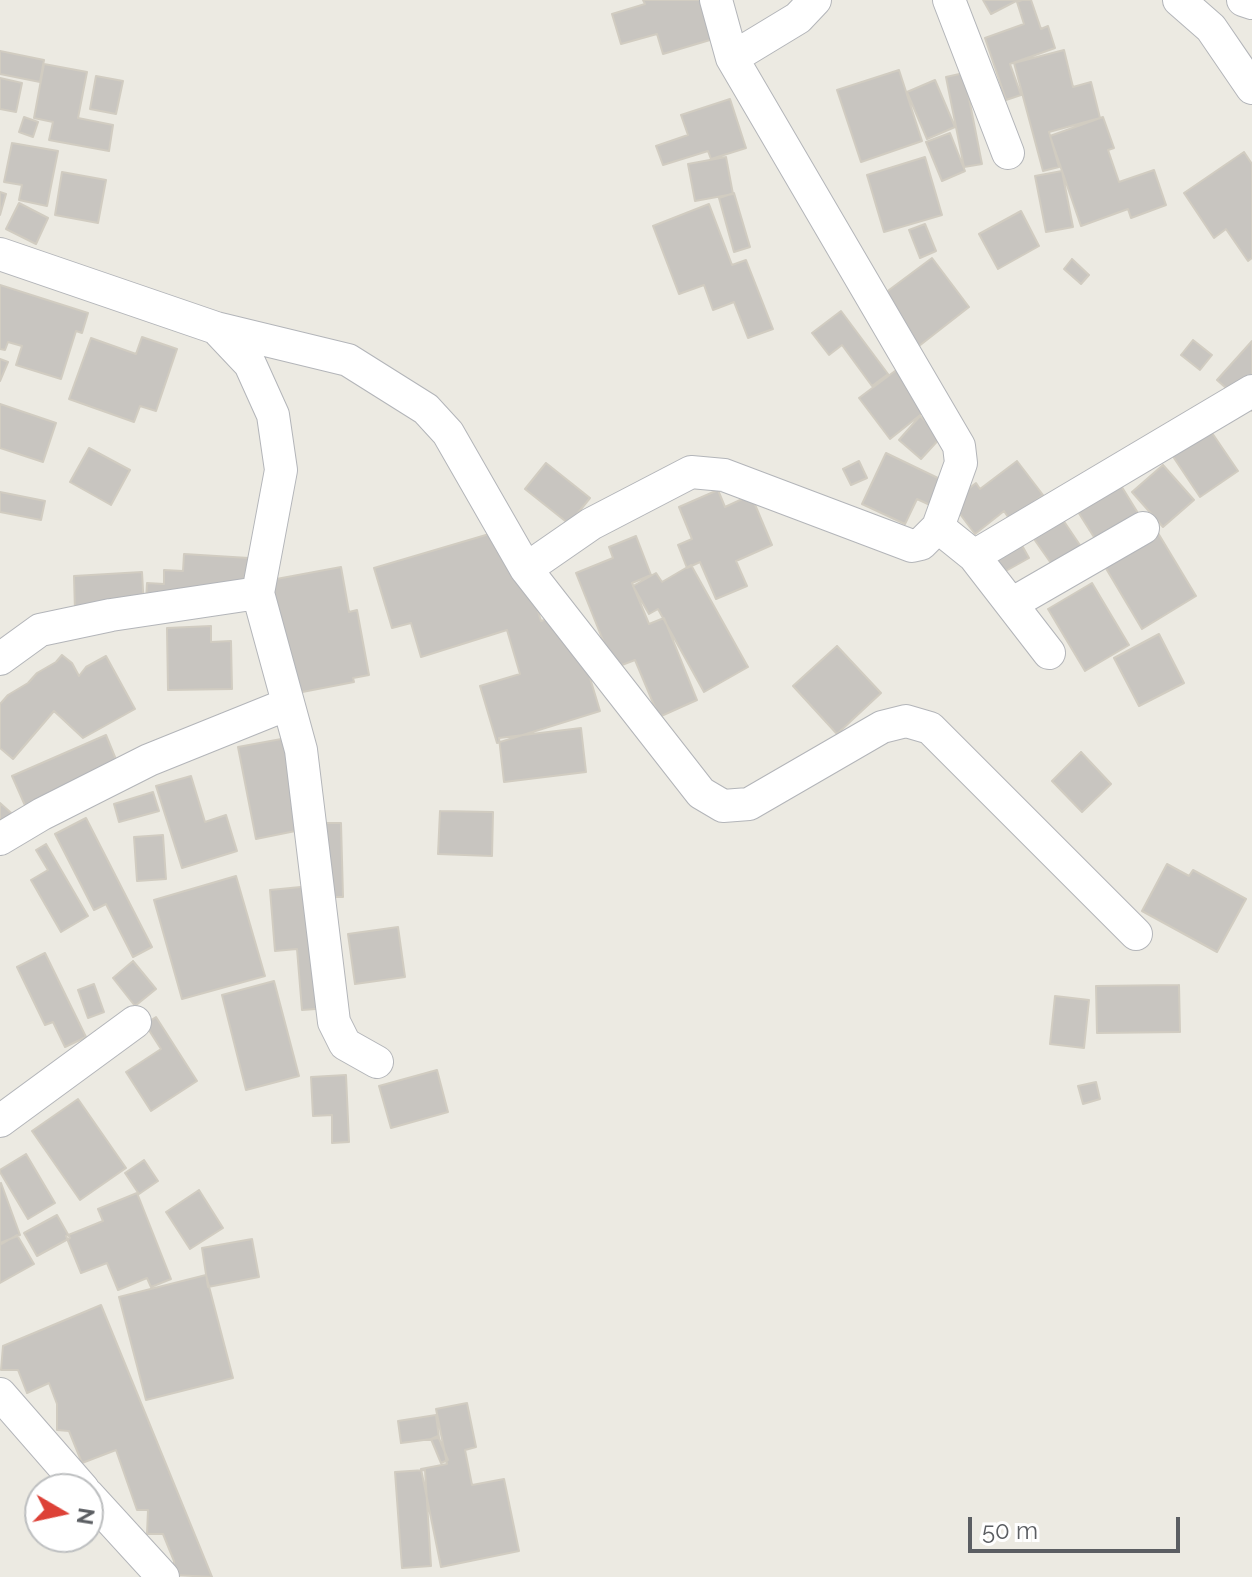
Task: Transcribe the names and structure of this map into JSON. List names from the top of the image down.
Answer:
{
  "scale_bar": "50 m",
  "north": "right"
}
